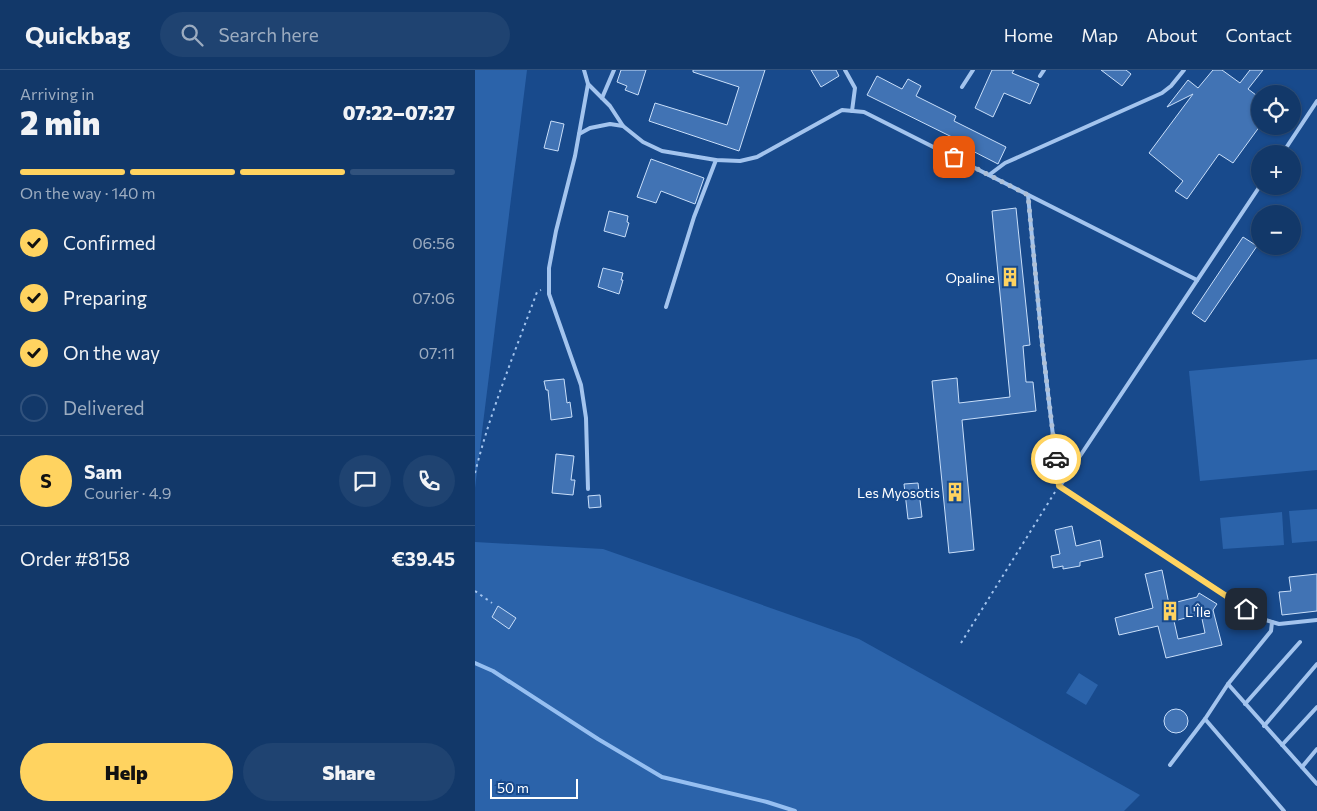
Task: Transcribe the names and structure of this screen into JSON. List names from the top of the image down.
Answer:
{
  "places": {
    "building": ["Opaline", "Les Myosotis", "L'Île"]
  },
  "scale_bar": "50 m",
  "page": {
    "header": "Quickbag",
    "search": "Search here",
    "nav": [
      "Home",
      "Map",
      "About",
      "Contact"
    ],
    "heading": ["2 min", "Arriving in", "07:22–07:27"],
    "panel": [
      "Sam",
      "Courier · 4.9",
      "Order #8158",
      "€39.45"
    ],
    "map_buttons": ["+", "−"],
    "bar": "On the way · 140 m",
    "list": [
      ["Confirmed", "06:56"],
      ["Preparing", "07:06"],
      ["On the way", "07:11"],
      "Delivered"
    ],
    "round": "S",
    "buttons": ["Help", "Share"],
    "scale": "50 m"
  }
}
